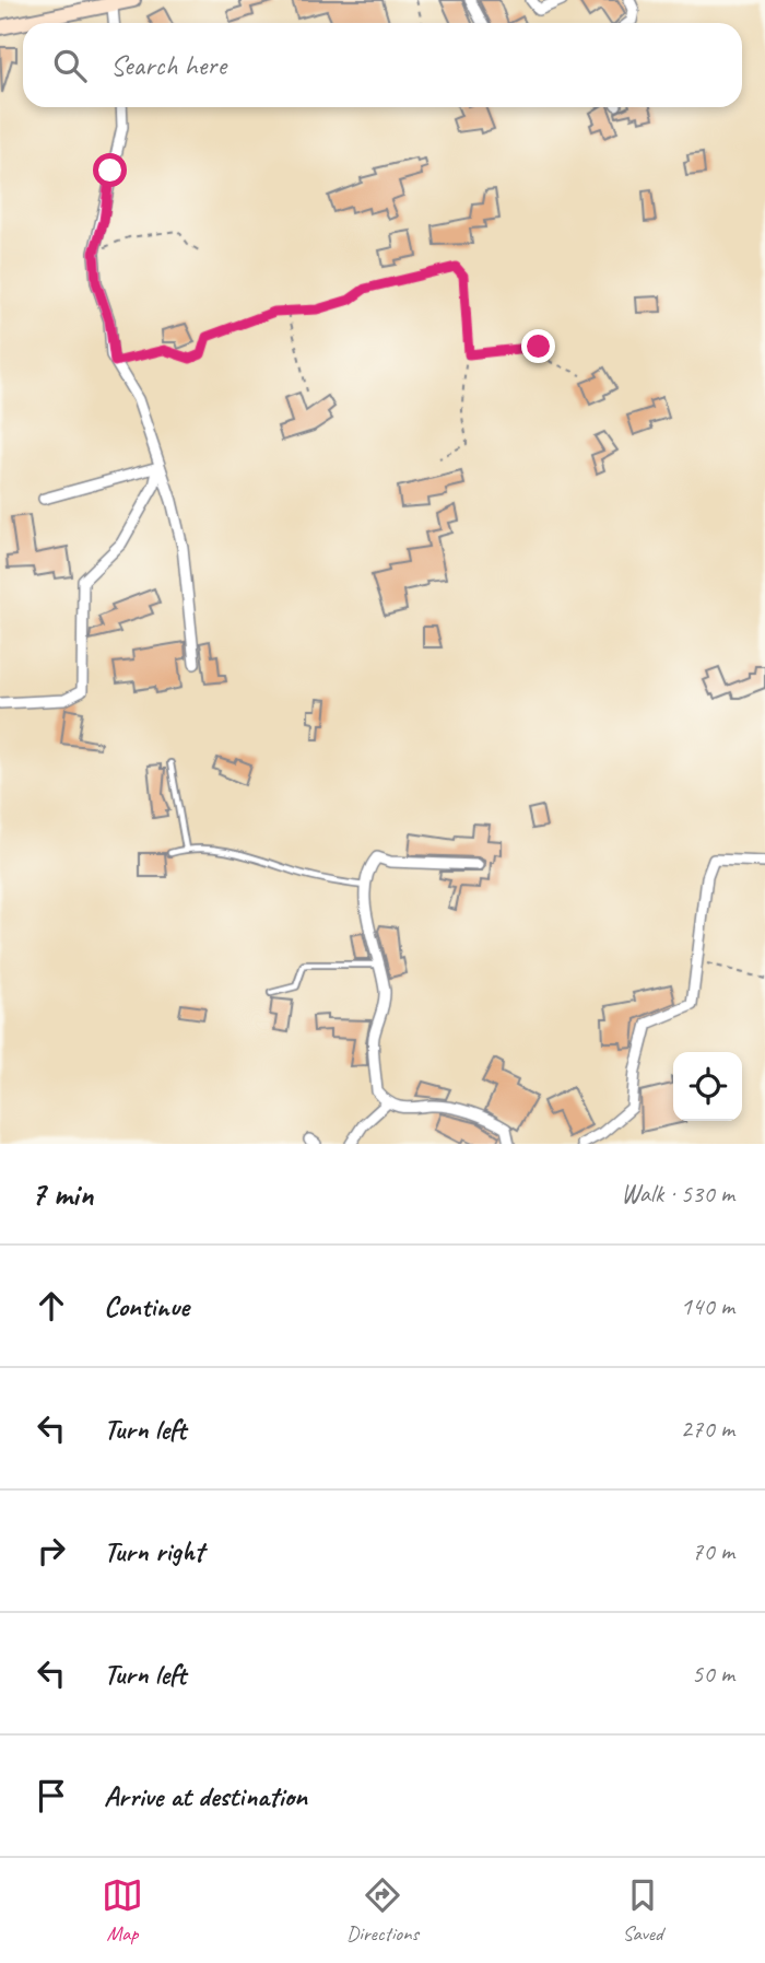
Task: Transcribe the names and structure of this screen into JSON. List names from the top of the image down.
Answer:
{
  "page": {
    "search": "Search here",
    "heading": ["7 min", "Walk · 530 m"],
    "list": [
      ["Continue", "140 m"],
      ["Turn left", "270 m"],
      ["Turn right", "70 m"],
      ["Turn left", "50 m"],
      "Arrive at destination"
    ],
    "nav": ["Map", "Directions", "Saved"]
  }
}
